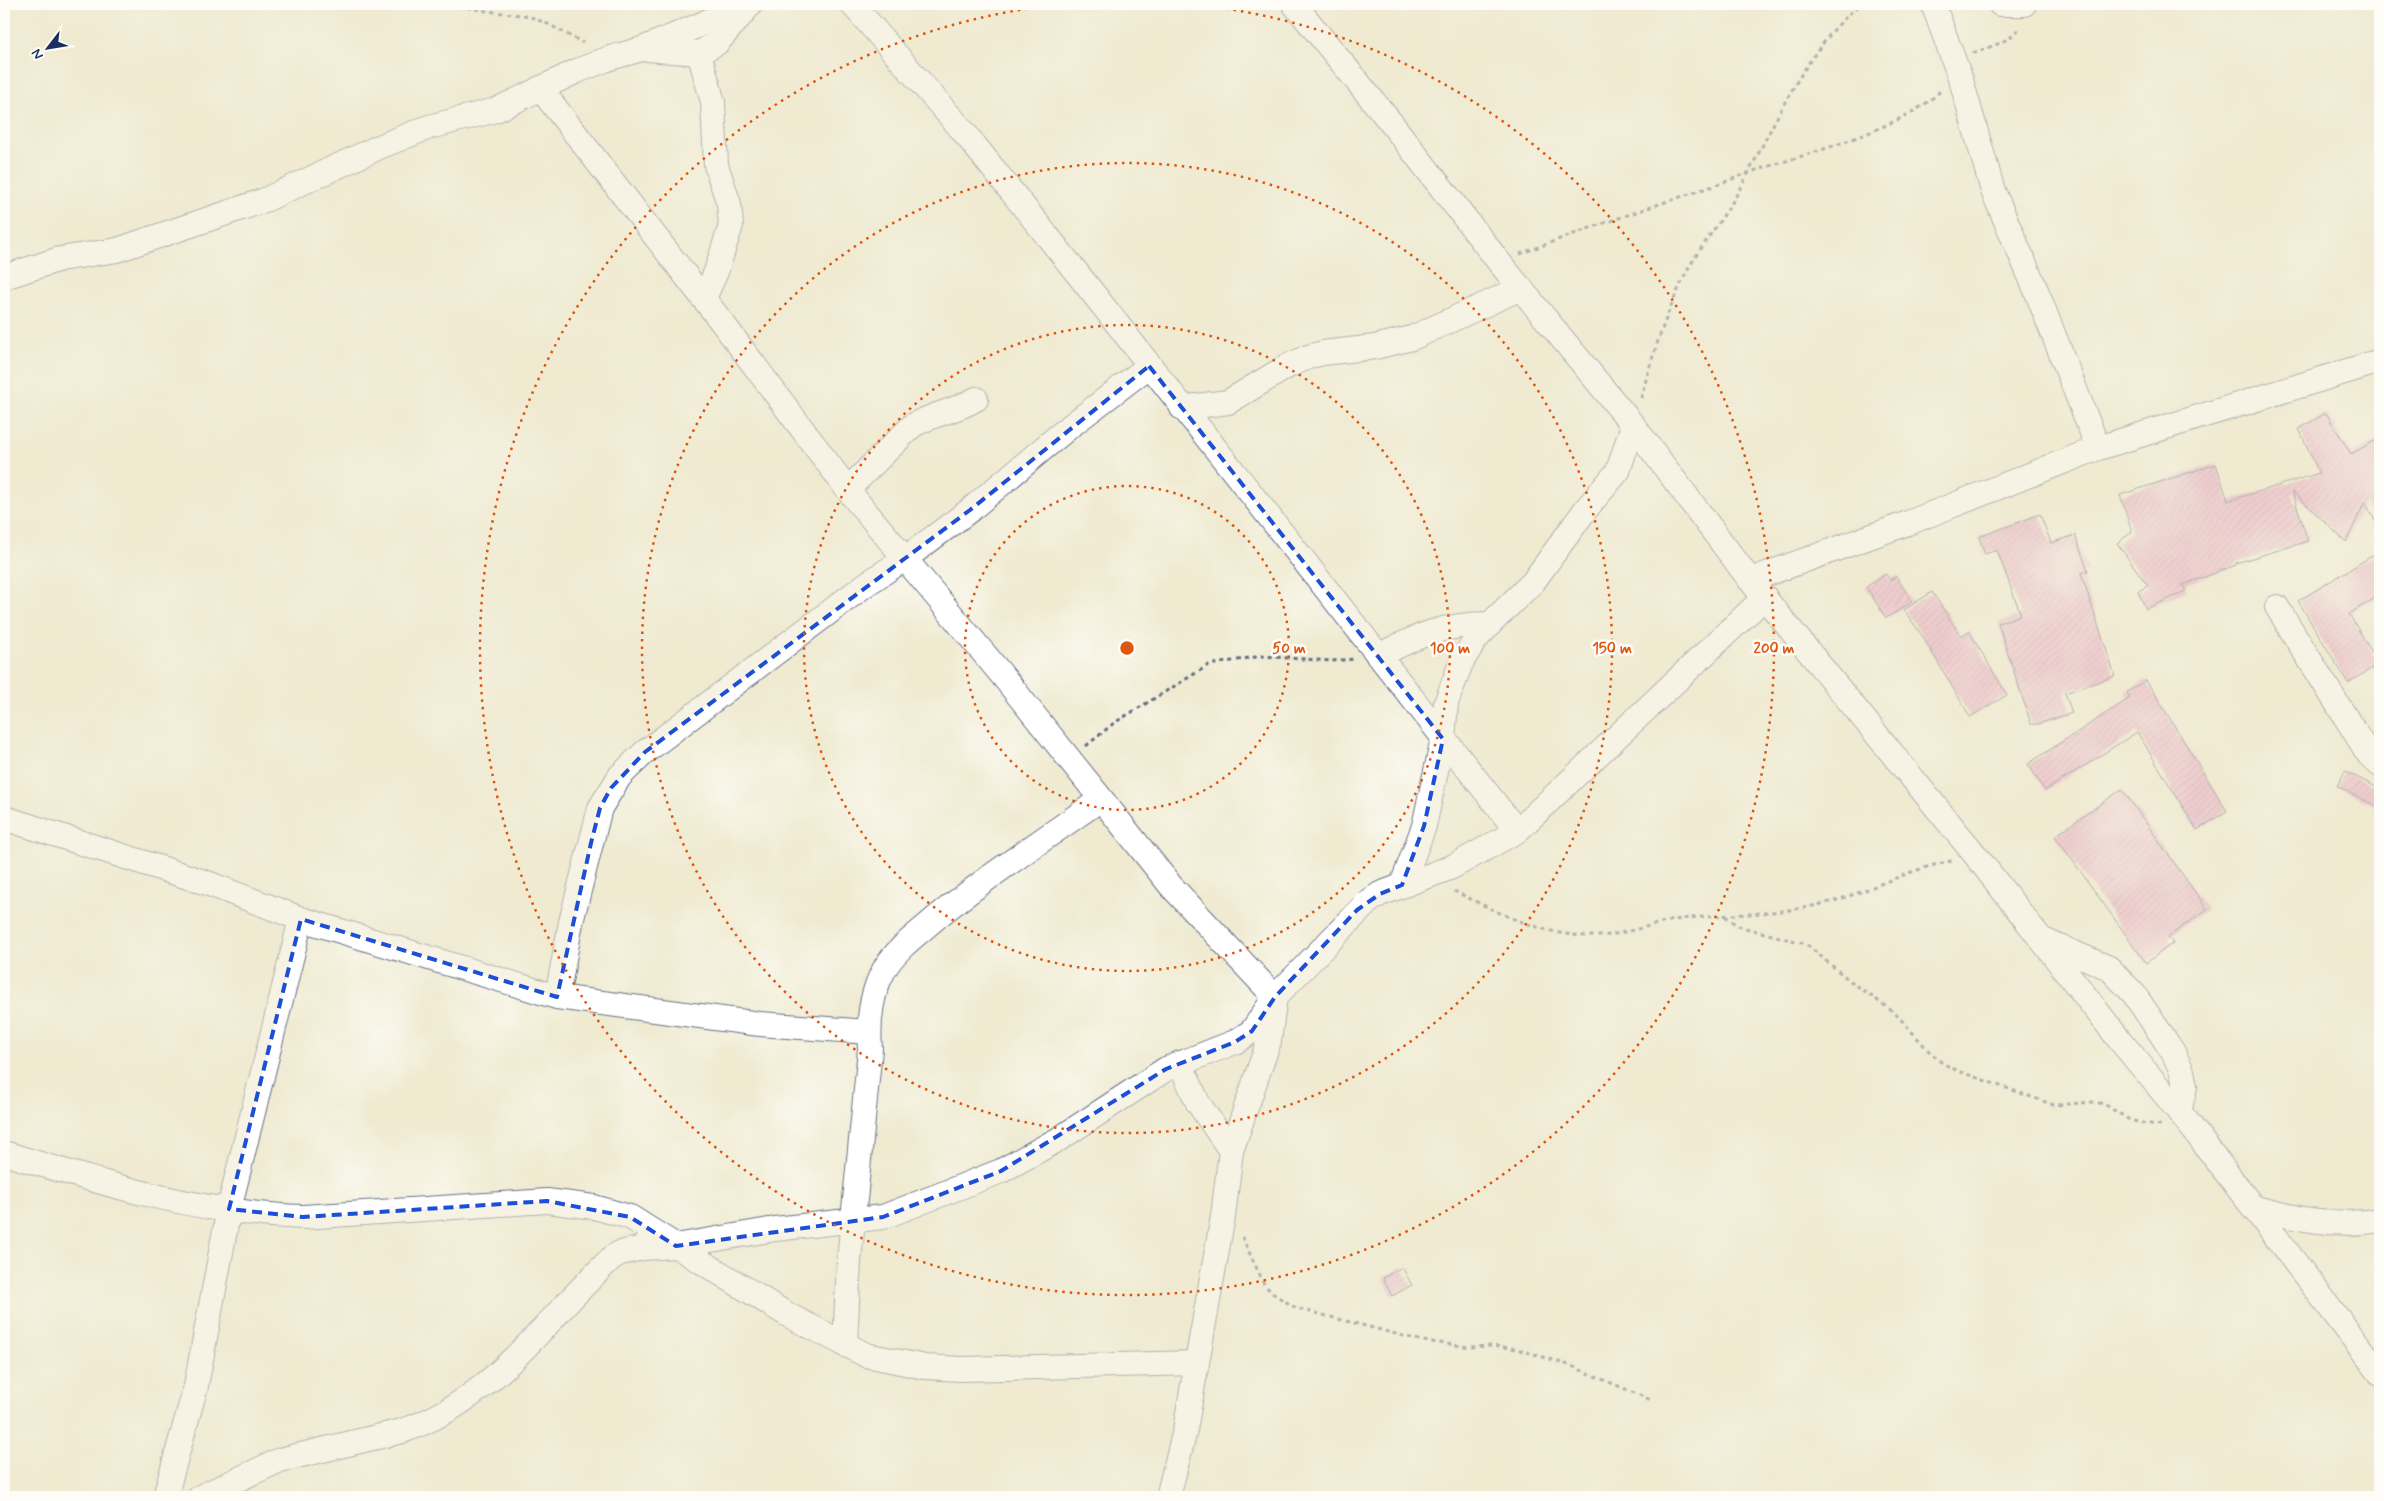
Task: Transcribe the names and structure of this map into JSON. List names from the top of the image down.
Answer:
{
  "north": "bottom left",
  "rings": [
    "50 m",
    "100 m",
    "150 m",
    "200 m"
  ]
}
